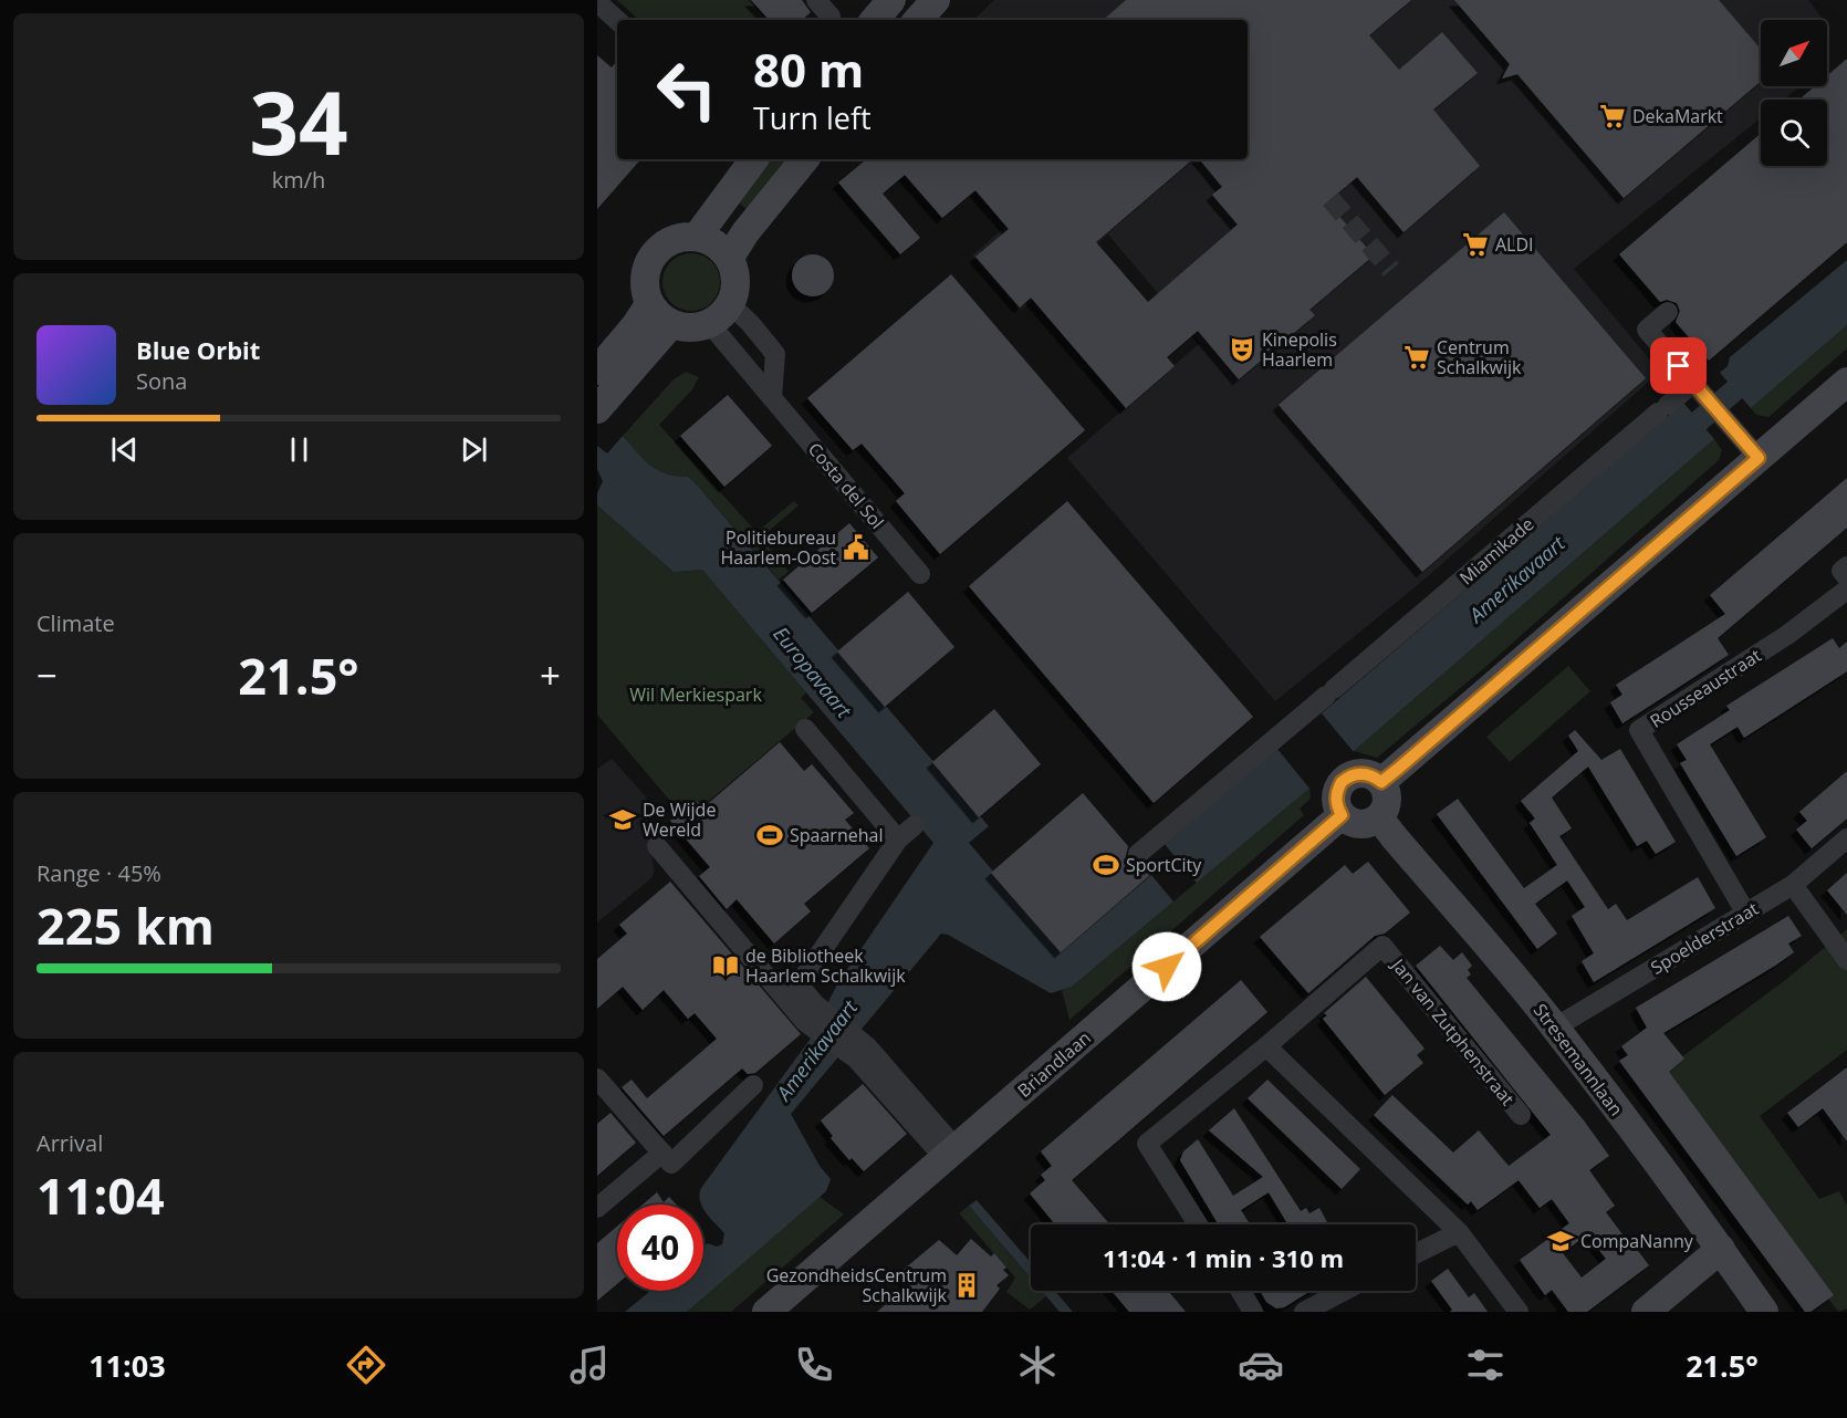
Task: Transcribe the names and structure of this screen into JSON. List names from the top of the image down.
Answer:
{
  "streets": {
    "street": [
      "Costa del Sol",
      "Miamikade",
      "Rousseaustraat",
      "Spoelderstraat",
      "Jan van Zutphenstraat",
      "Stresemannlaan",
      "Briandlaan"
    ]
  },
  "crossings": [
    ["Rousseaustraat", "Spoelderstraat"],
    ["Spoelderstraat", "Stresemannlaan"],
    ["Stresemannlaan", "Briandlaan"]
  ],
  "water": ["Amerikavaart", "Europavaart"],
  "parks": ["Wil Merkiespark"],
  "places": {
    "supermarket": ["DekaMarkt", "ALDI", "Centrum Schalkwijk"],
    "theatre": ["Kinepolis Haarlem"],
    "public building": ["Politiebureau Haarlem-Oost"],
    "school or university": ["De Wijde Wereld", "CompaNanny"],
    "sports": ["Spaarnehal", "SportCity"],
    "library": ["de Bibliotheek Haarlem Schalkwijk"],
    "building": ["GezondheidsCentrum Schalkwijk"]
  },
  "north": "top right",
  "page": {
    "tile": [
      ["34", "km/h"],
      "Climate",
      ["Range · 45%", "225 km"],
      ["Arrival", "11:04"]
    ],
    "turn": ["80 m", "Turn left"],
    "song": ["Blue Orbit", "Sona"],
    "heat": ["−", "21.5°", "+"],
    "limit": "40",
    "trip": "11:04 · 1 min · 310 m",
    "tabs": ["11:03", "21.5°"]
  }
}
